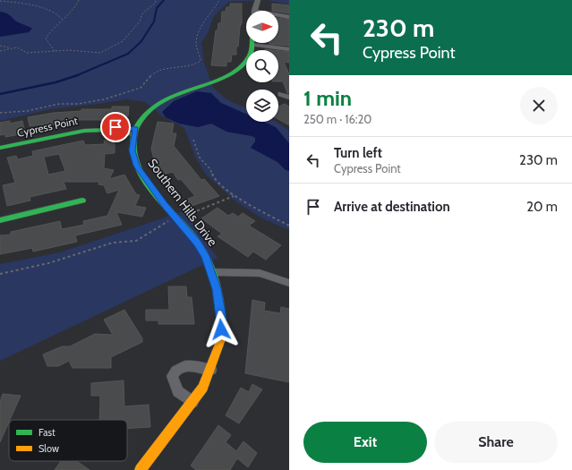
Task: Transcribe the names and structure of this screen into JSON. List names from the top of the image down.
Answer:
{
  "streets": {
    "street": ["Cypress Point", "Southern Hills Drive"]
  },
  "crossings": [
    ["Cypress Point", "Southern Hills Drive"]
  ],
  "legend": ["Fast", "Slow"],
  "north": "right",
  "page": {
    "turn": ["230 m", "Cypress Point"],
    "heading": ["1 min", "250 m · 16:20"],
    "list": [
      {
        "name": "Turn left",
        "note": "Cypress Point",
        "value": "230 m"
      },
      {
        "name": "Arrive at destination",
        "value": "20 m"
      }
    ],
    "buttons": ["Exit", "Share"]
  }
}
